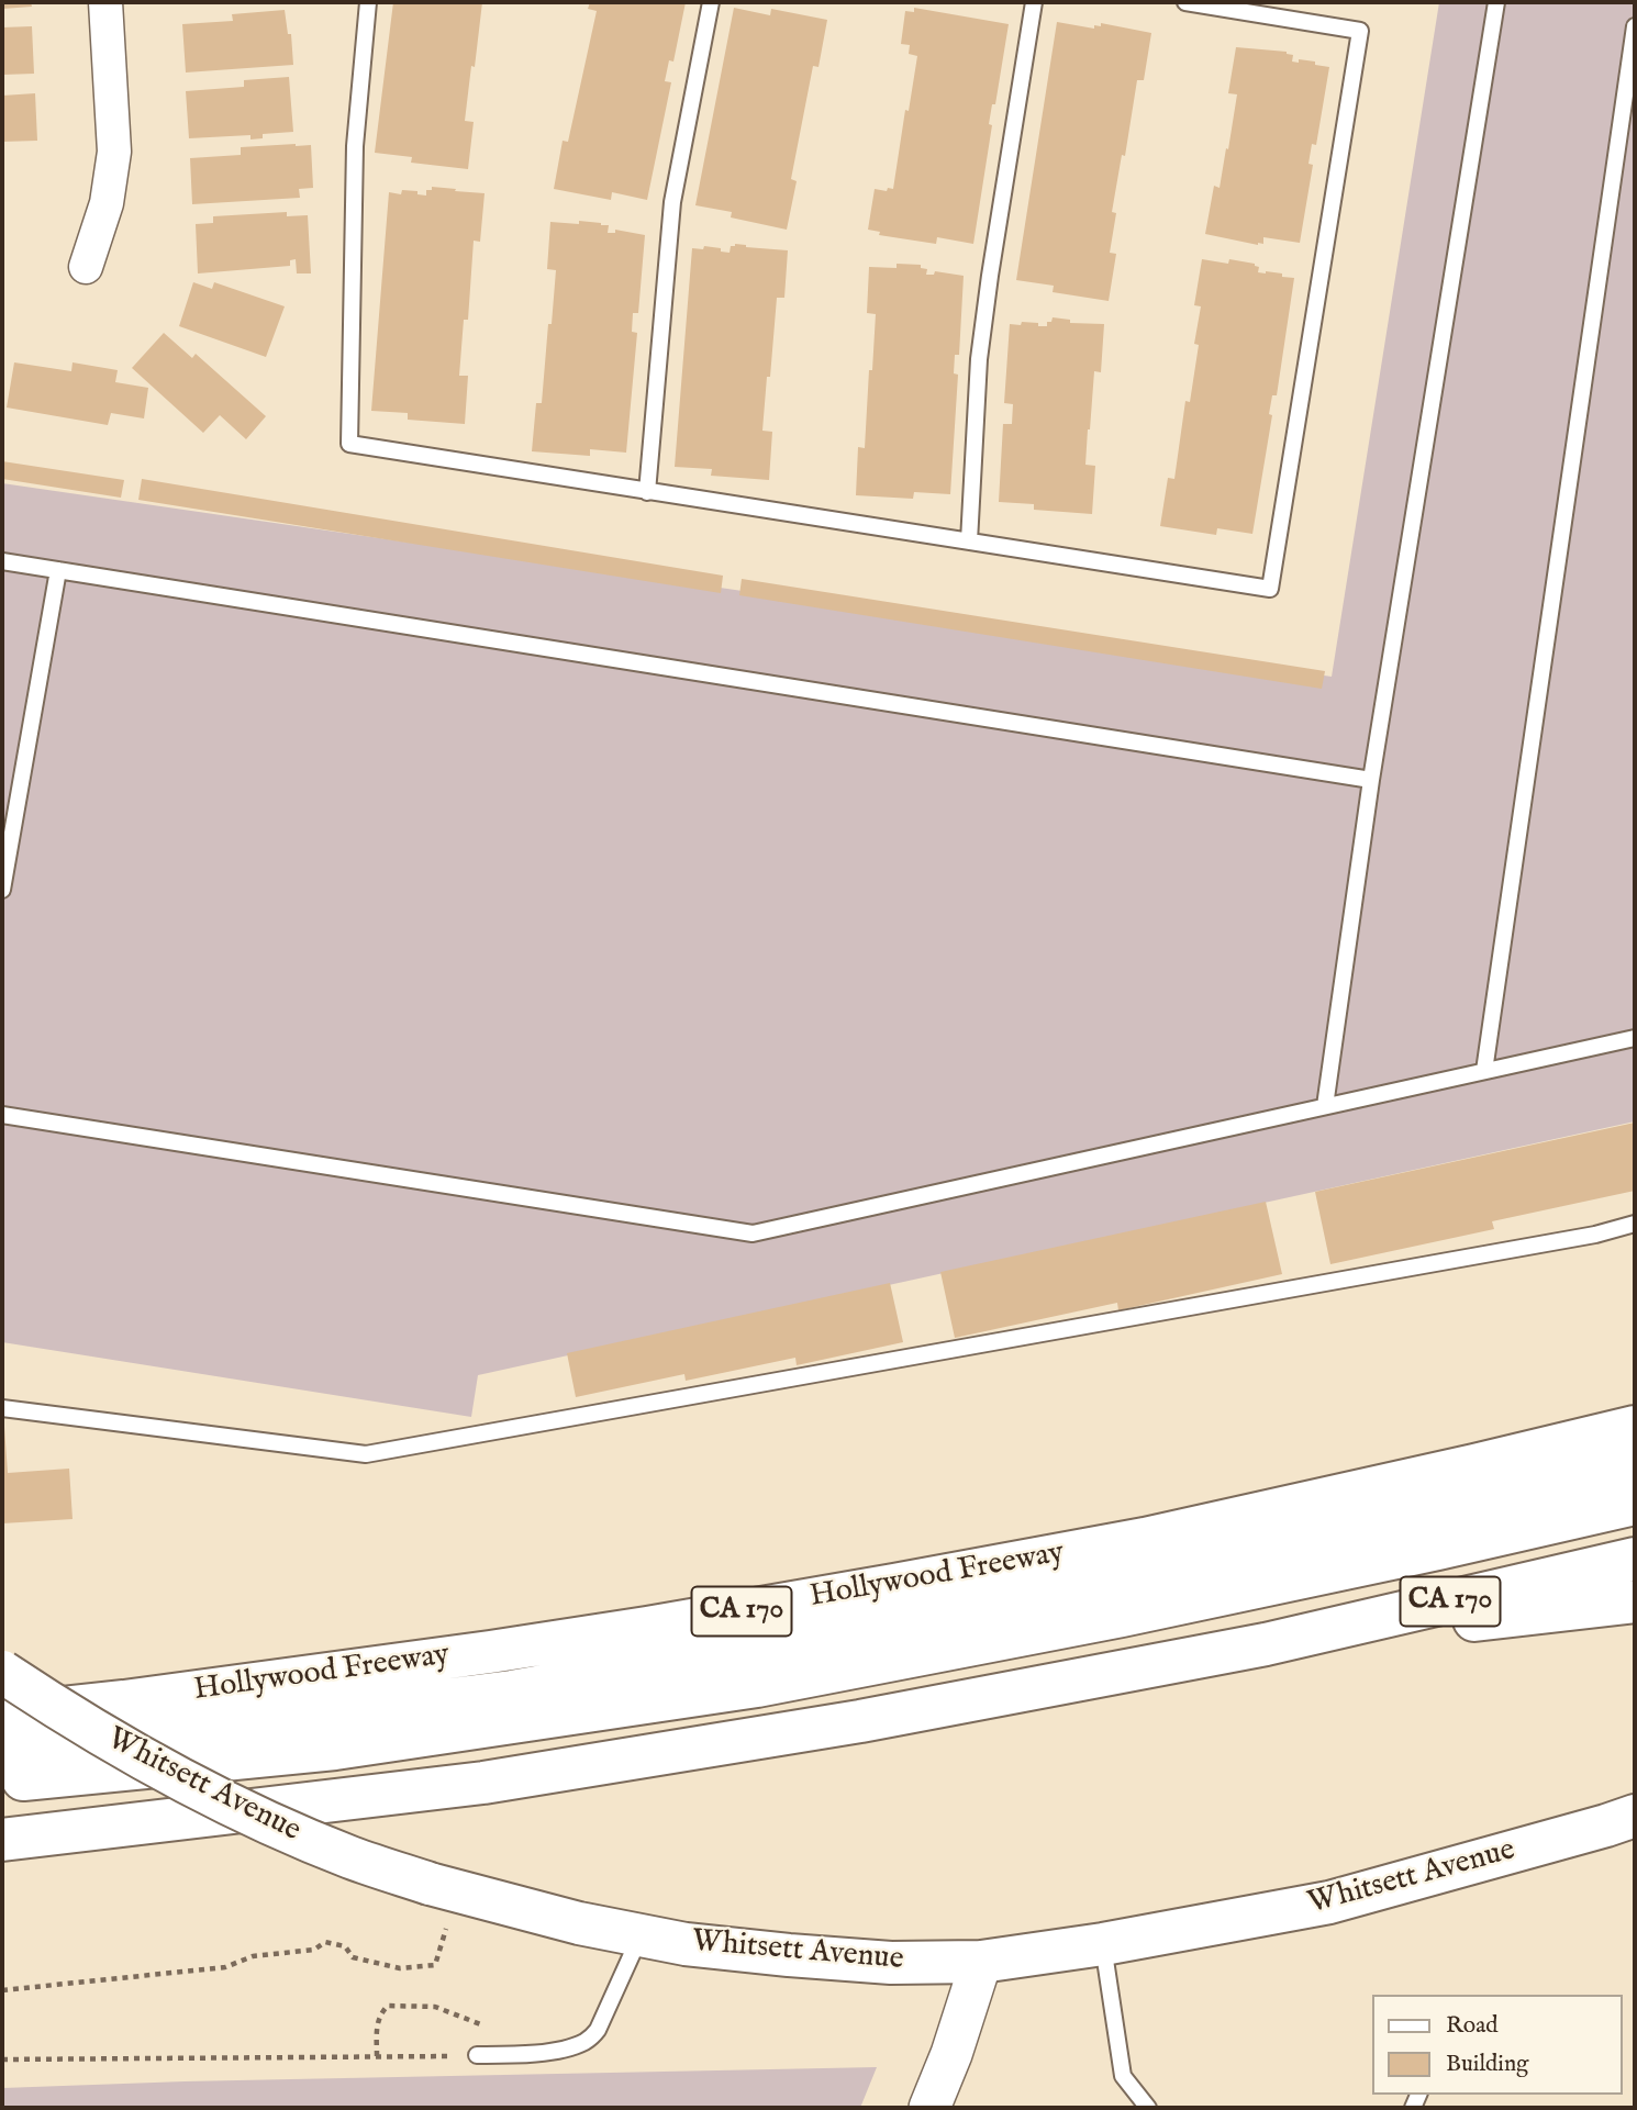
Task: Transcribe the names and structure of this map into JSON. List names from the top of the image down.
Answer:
{
  "streets": {
    "main road": ["Hollywood Freeway", "CA 170", "Whitsett Avenue"]
  },
  "legend": ["Road", "Building"]
}
